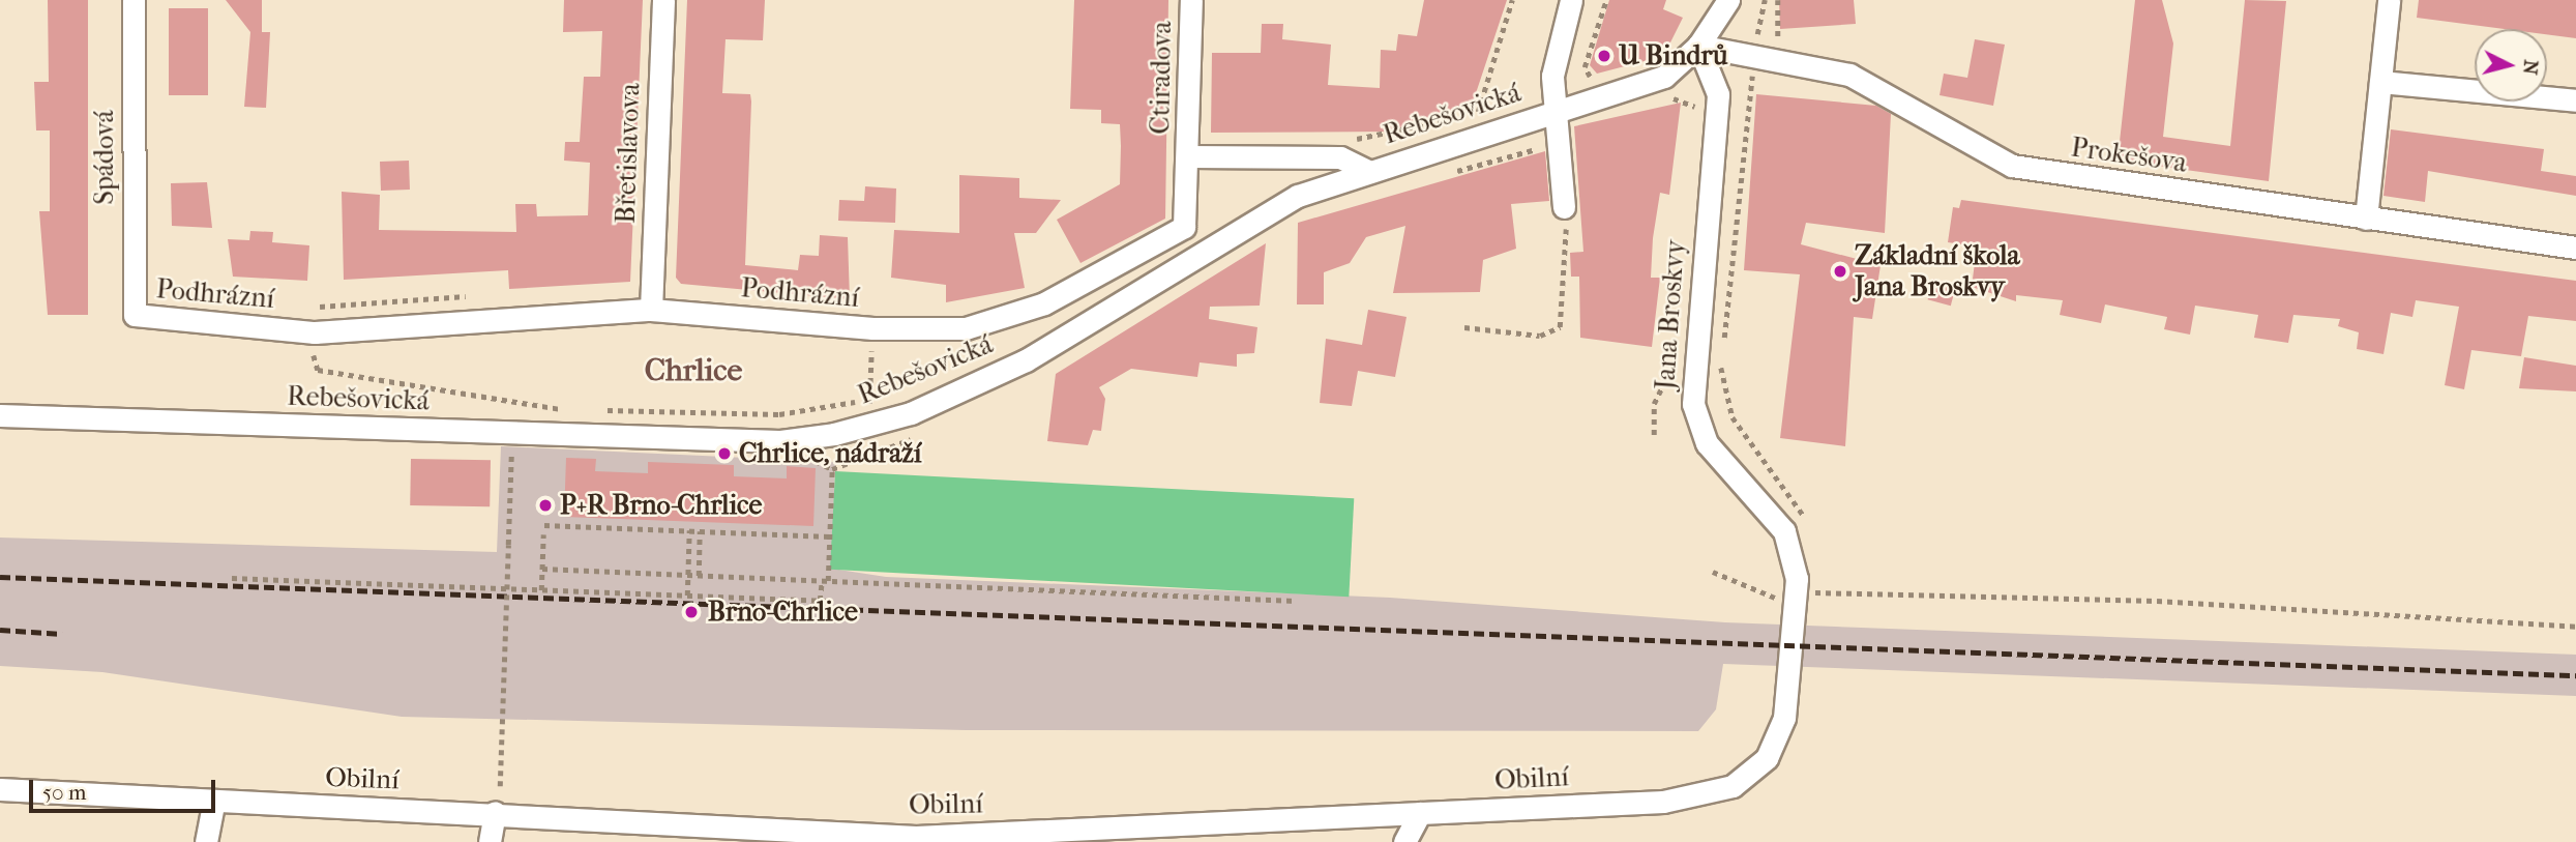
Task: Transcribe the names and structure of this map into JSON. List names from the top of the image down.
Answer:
{
  "streets": {
    "street": [
      "Ctiradova",
      "Rebešovická",
      "Břetislavova",
      "Prokešova",
      "Spádová",
      "Podhrázní",
      "Jana Broskvy",
      "Obilní"
    ]
  },
  "crossings": [
    ["Ctiradova", "Podhrázní"],
    ["Rebešovická", "Prokešova"],
    ["Rebešovická", "Jana Broskvy"],
    ["Břetislavova", "Podhrázní"],
    ["Prokešova", "Jana Broskvy"],
    ["Spádová", "Podhrázní"],
    ["Jana Broskvy", "Obilní"]
  ],
  "districts": ["Chrlice"],
  "places": [
    "U Bindrů",
    "Základní škola Jana Broskvy",
    "Chrlice, nádraží",
    "P+R Brno-Chrlice",
    "Brno-Chrlice"
  ],
  "scale_bar": "50 m",
  "north": "right"
}
